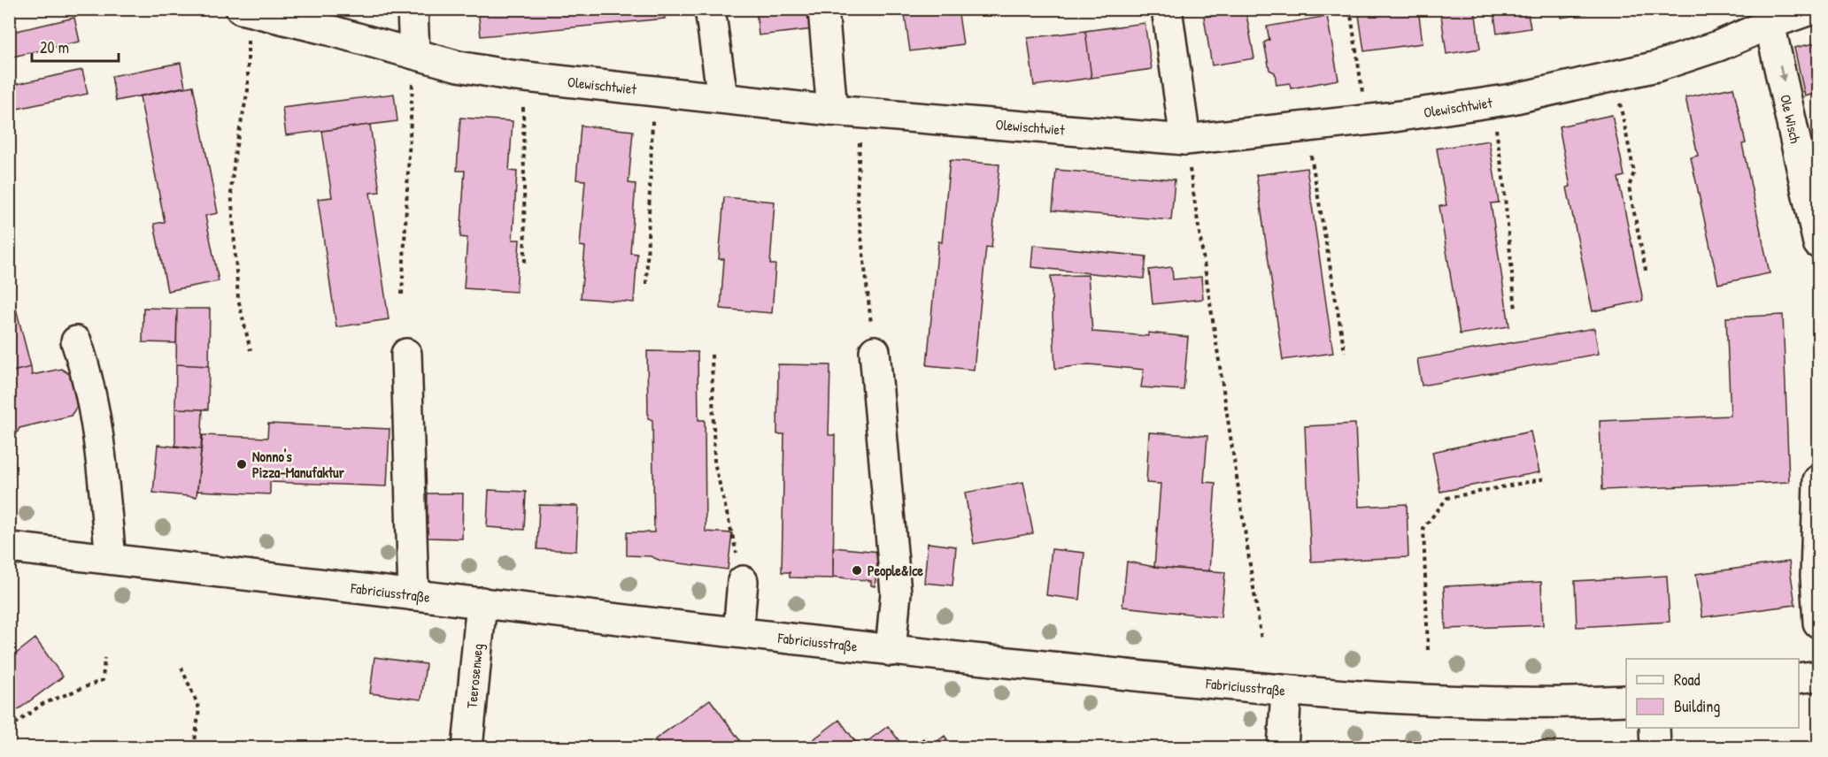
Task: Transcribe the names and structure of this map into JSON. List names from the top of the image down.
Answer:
{
  "streets": {
    "street": [
      "Olewischtwiet",
      "Ole Wisch",
      "Fabriciusstraße",
      "Teerosenweg"
    ]
  },
  "crossings": [
    ["Olewischtwiet", "Ole Wisch"],
    ["Fabriciusstraße", "Teerosenweg"]
  ],
  "one_way": ["Ole Wisch"],
  "places": ["Nonno's Pizza-Manufaktur", "People&Ice"],
  "legend": ["Road", "Building"],
  "scale_bar": "20 m"
}
